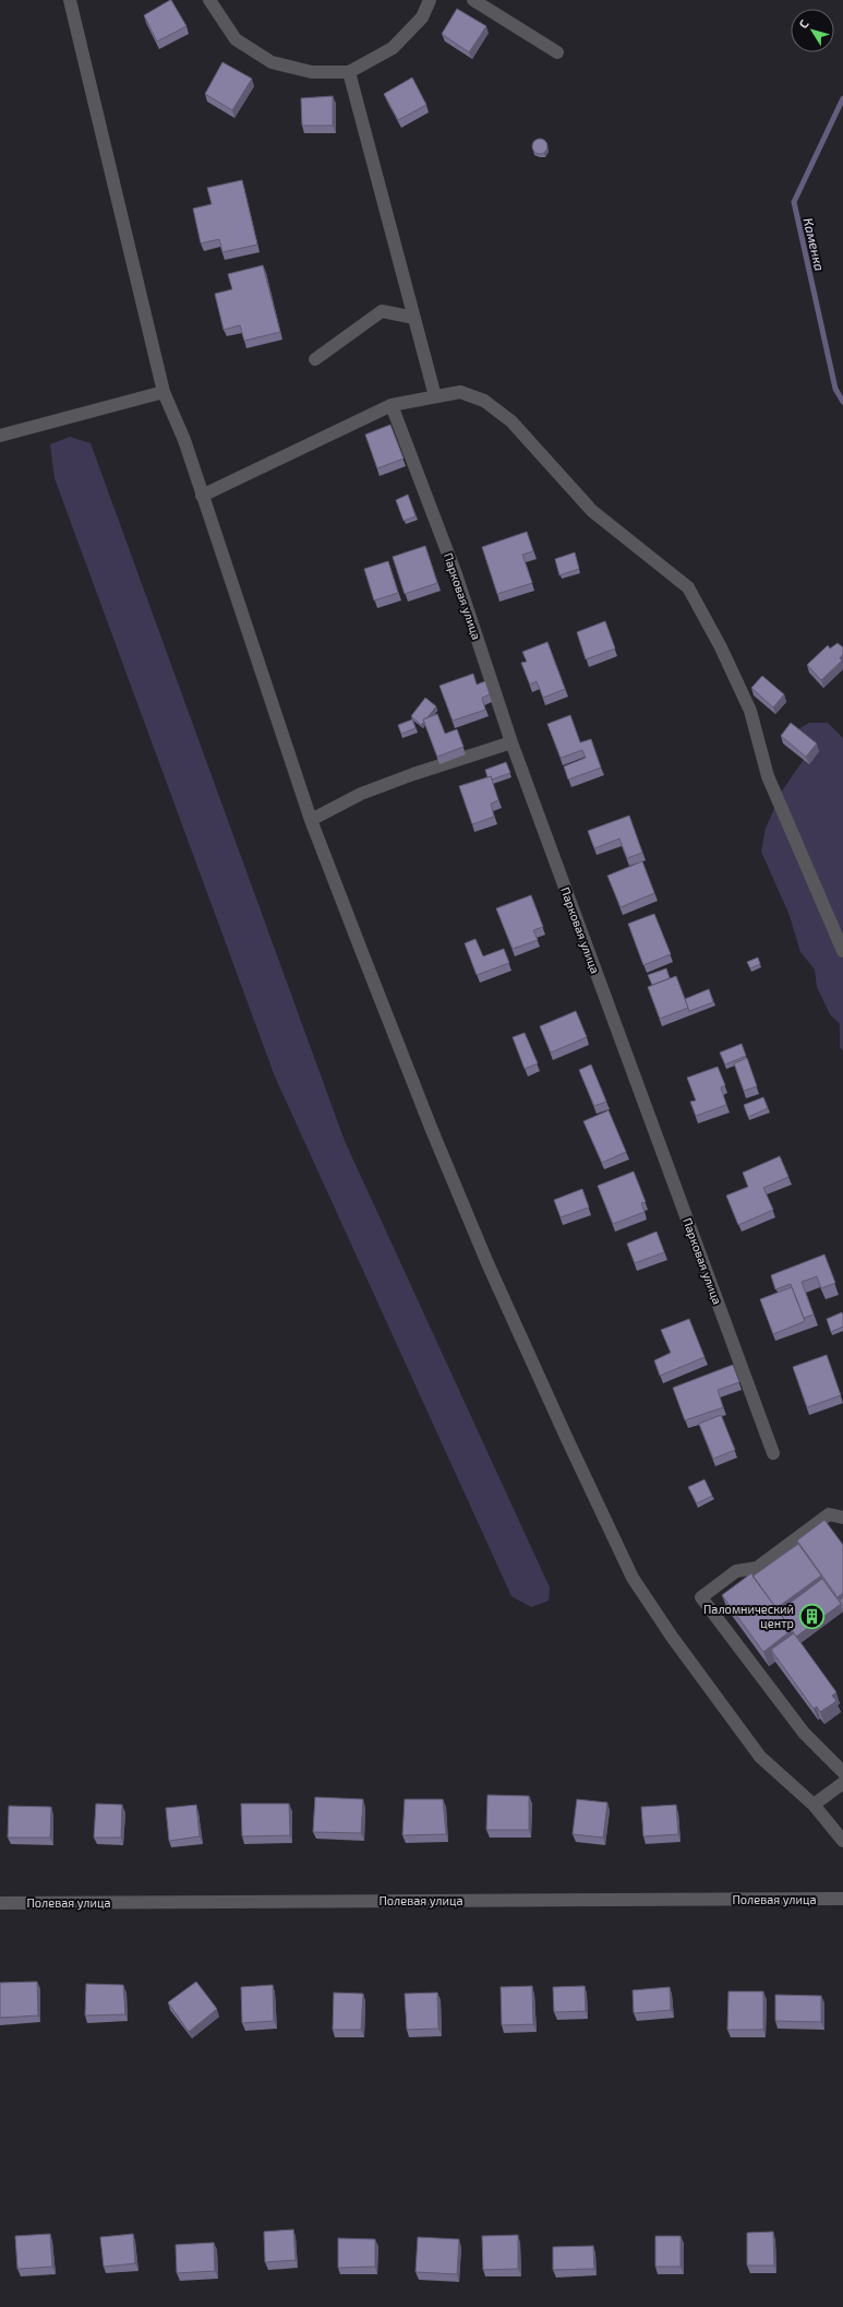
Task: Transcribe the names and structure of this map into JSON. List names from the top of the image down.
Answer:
{
  "streets": {
    "street": ["Парковая улица", "Полевая улица"]
  },
  "water": ["Каменка"],
  "places": {
    "building": ["Паломнический центр"]
  },
  "north": "top left"
}
